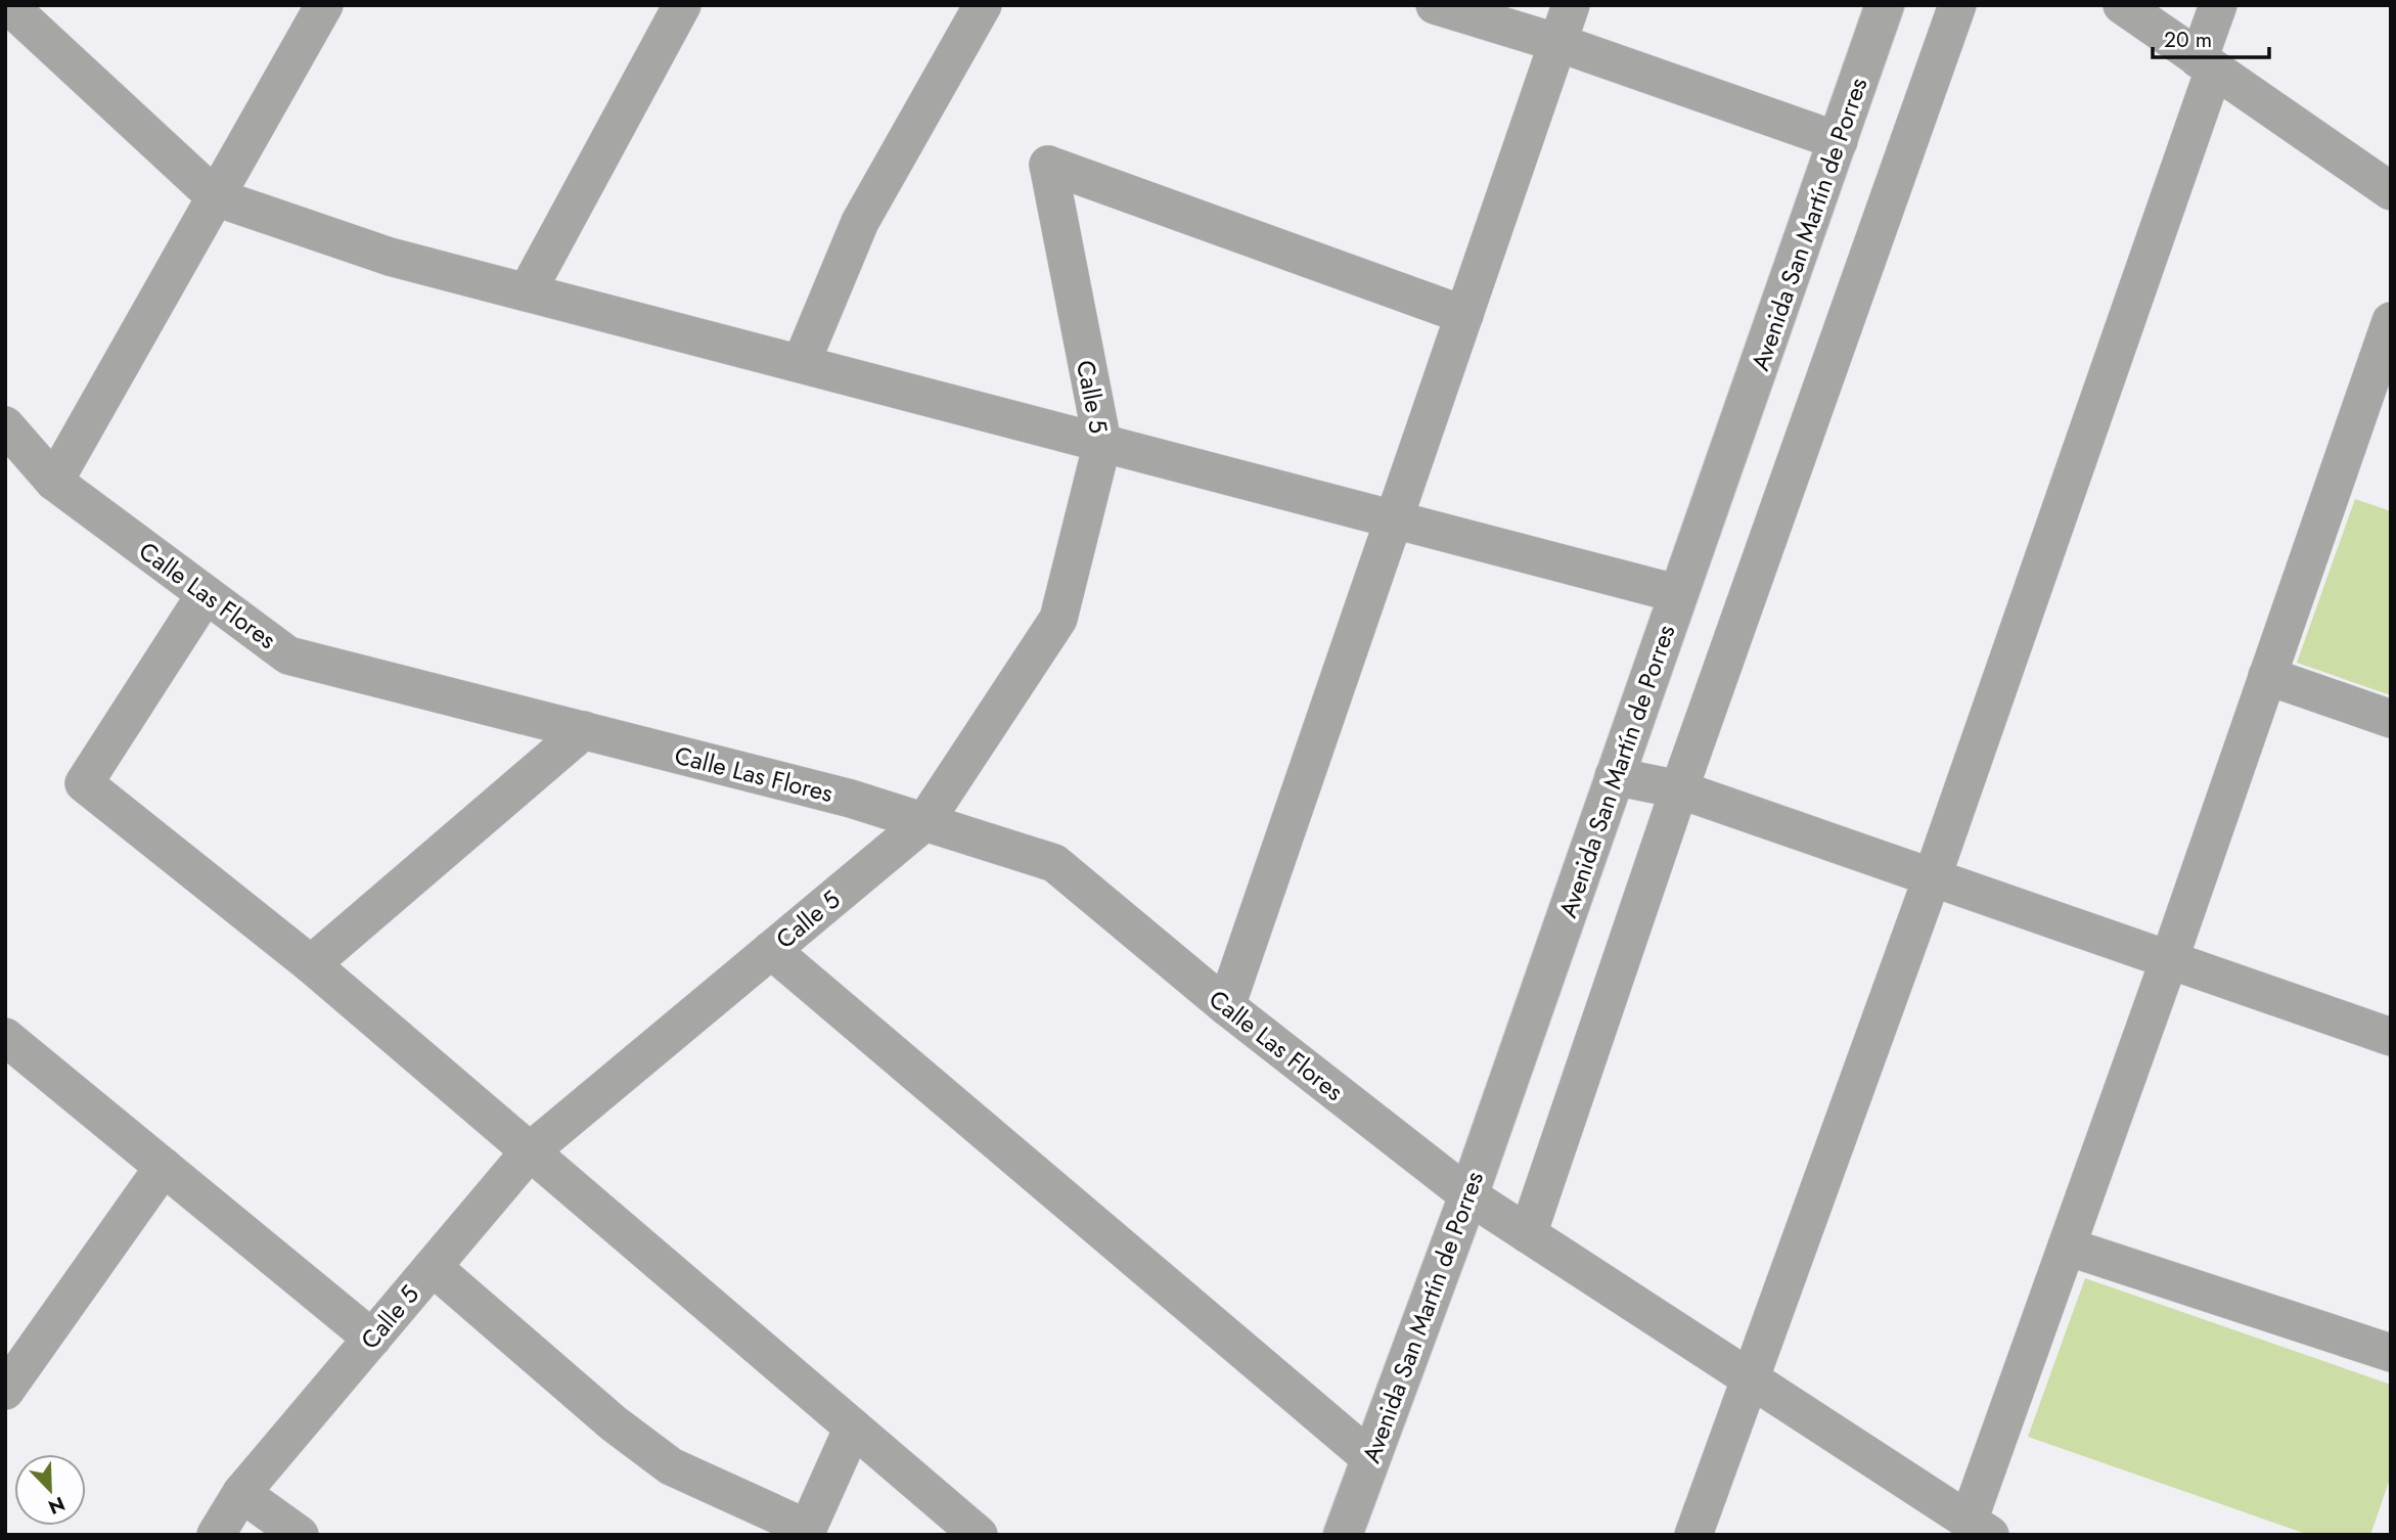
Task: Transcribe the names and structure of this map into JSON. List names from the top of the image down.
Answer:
{
  "streets": {
    "street": ["Avenida San Martín de Porres", "Calle 5", "Calle Las Flores"]
  },
  "crossings": [
    ["Avenida San Martín de Porres", "Calle Las Flores"],
    ["Calle 5", "Calle Las Flores"]
  ],
  "scale_bar": "20 m",
  "north": "bottom right"
}
